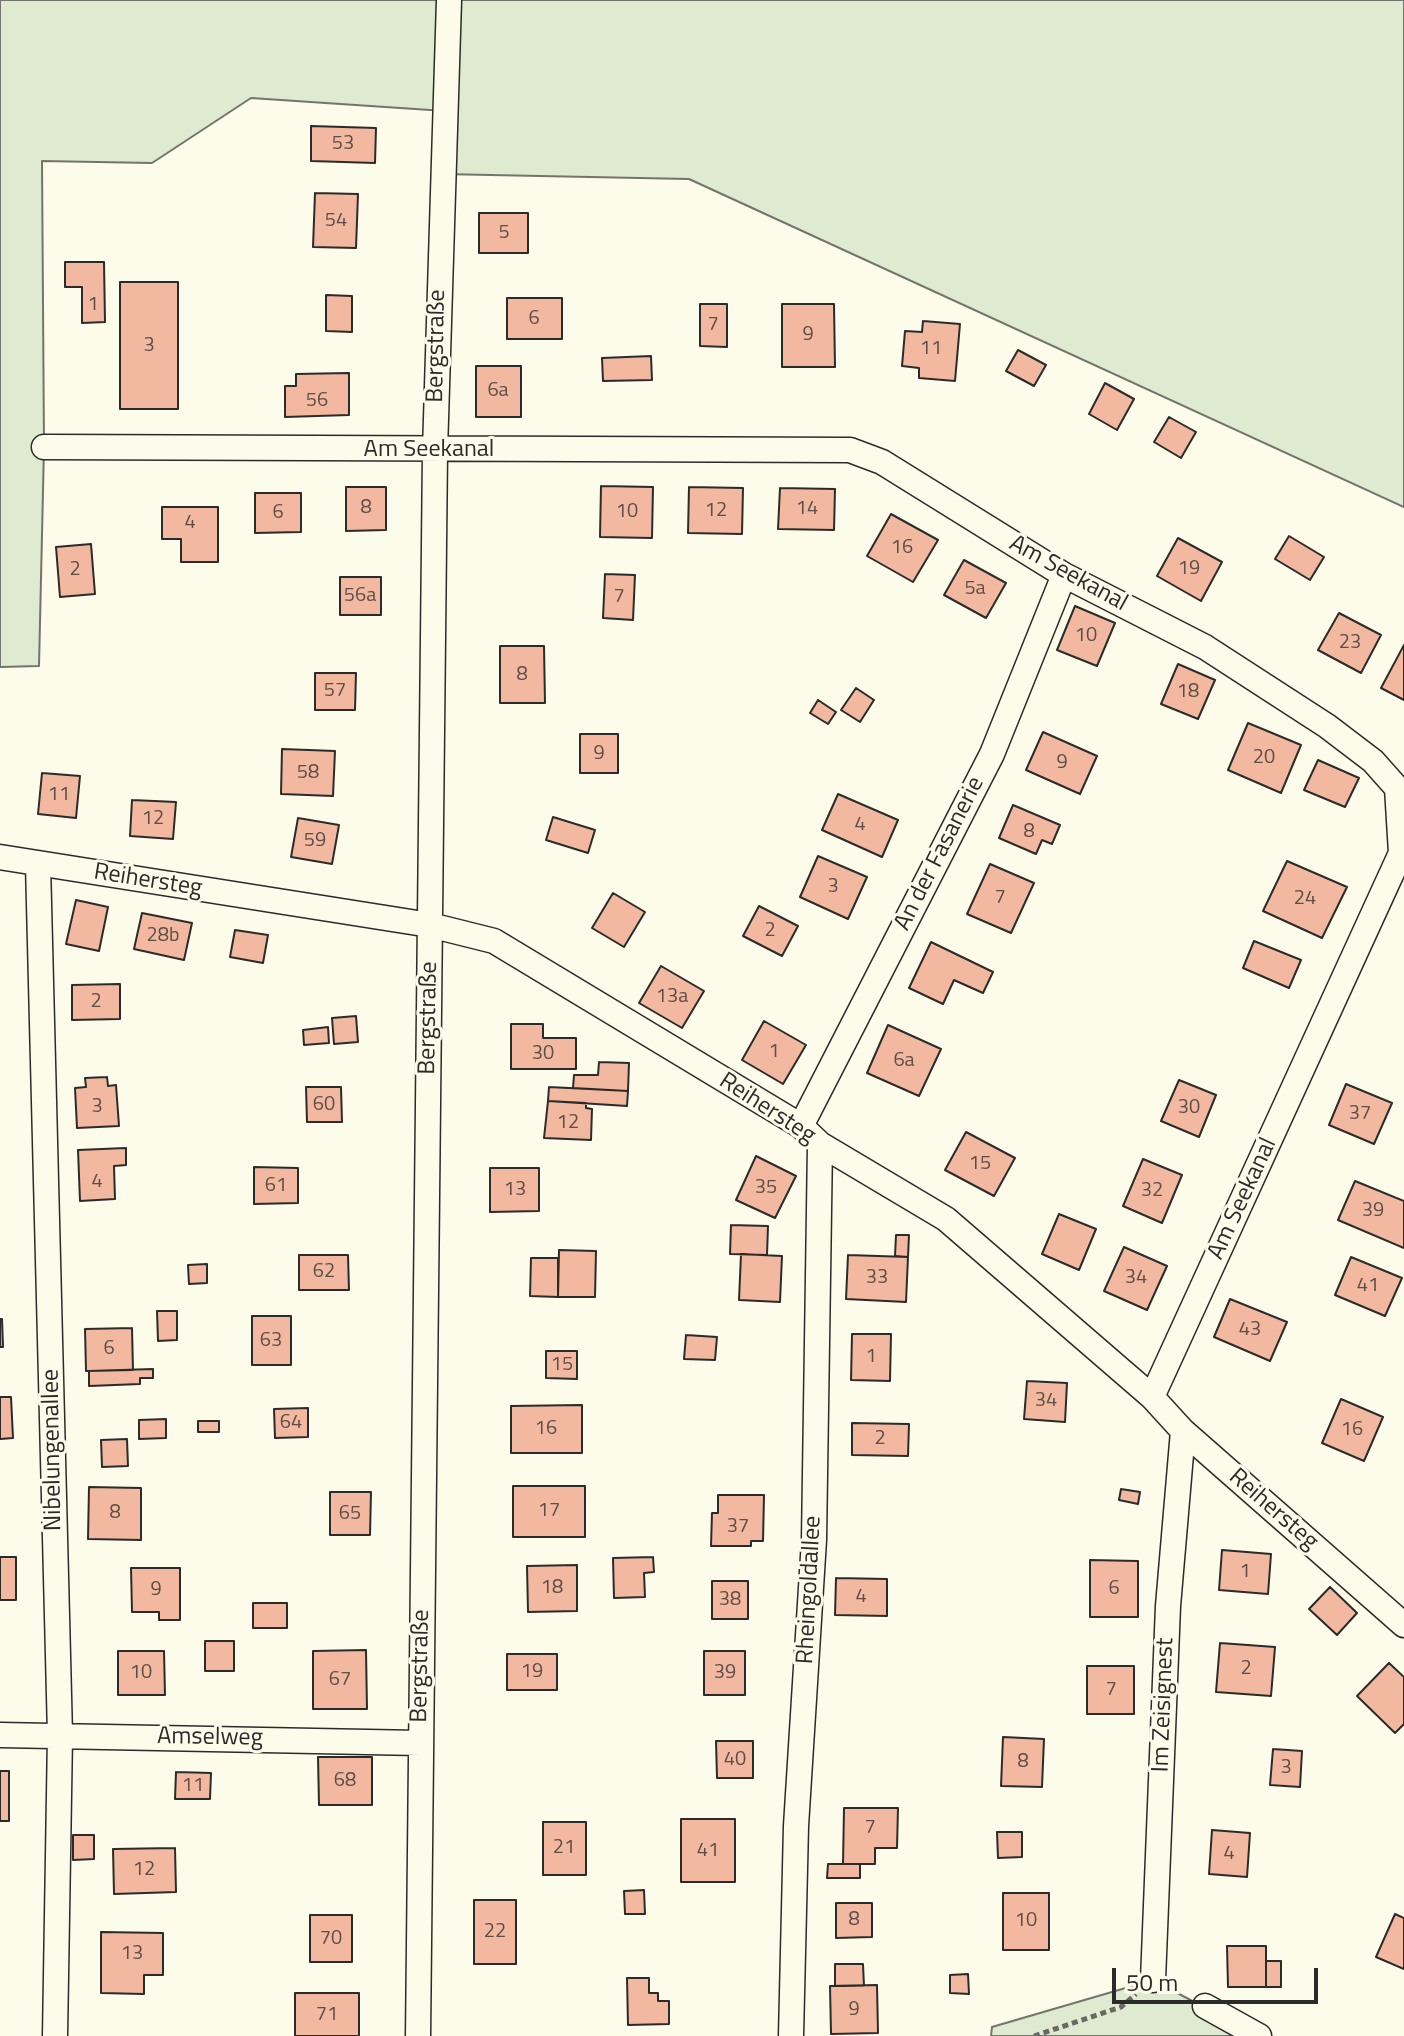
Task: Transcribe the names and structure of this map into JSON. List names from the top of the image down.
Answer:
{
  "streets": {
    "street": [
      "Bergstraße",
      "Am Seekanal",
      "An der Fasanerie",
      "Reihersteg",
      "Nibelungenallee",
      "Rheingoldallee",
      "Im Zeisignest",
      "Amselweg"
    ]
  },
  "crossings": [
    ["Bergstraße", "Am Seekanal"],
    ["Bergstraße", "Reihersteg"],
    ["Bergstraße", "Amselweg"],
    ["Am Seekanal", "An der Fasanerie"],
    ["Am Seekanal", "Reihersteg"],
    ["An der Fasanerie", "Reihersteg"],
    ["Reihersteg", "Nibelungenallee"],
    ["Reihersteg", "Rheingoldallee"],
    ["Reihersteg", "Im Zeisignest"],
    ["Nibelungenallee", "Amselweg"]
  ],
  "house_numbers": [
    "53",
    "54",
    "5",
    "1",
    "6",
    "7",
    "9",
    "3",
    "11",
    "6a",
    "56",
    "8",
    "14",
    "12",
    "10",
    "6",
    "4",
    "16",
    "19",
    "2",
    "5a",
    "56a",
    "7",
    "10",
    "23",
    "8",
    "57",
    "18",
    "9",
    "20",
    "9",
    "58",
    "11",
    "12",
    "4",
    "8",
    "59",
    "3",
    "7",
    "24",
    "2",
    "28b",
    "13a",
    "2",
    "1",
    "30",
    "6a",
    "60",
    "3",
    "30",
    "37",
    "12",
    "15",
    "4",
    "61",
    "35",
    "13",
    "32",
    "39",
    "62",
    "33",
    "34",
    "41",
    "43",
    "63",
    "6",
    "1",
    "15",
    "34",
    "64",
    "16",
    "16",
    "2",
    "17",
    "8",
    "65",
    "37",
    "1",
    "18",
    "6",
    "9",
    "4",
    "38",
    "2",
    "19",
    "10",
    "39",
    "67",
    "7",
    "40",
    "8",
    "3",
    "68",
    "11",
    "7",
    "21",
    "41",
    "4",
    "12",
    "8",
    "10",
    "22",
    "70",
    "13",
    "9",
    "71"
  ],
  "scale_bar": "50 m"
}
